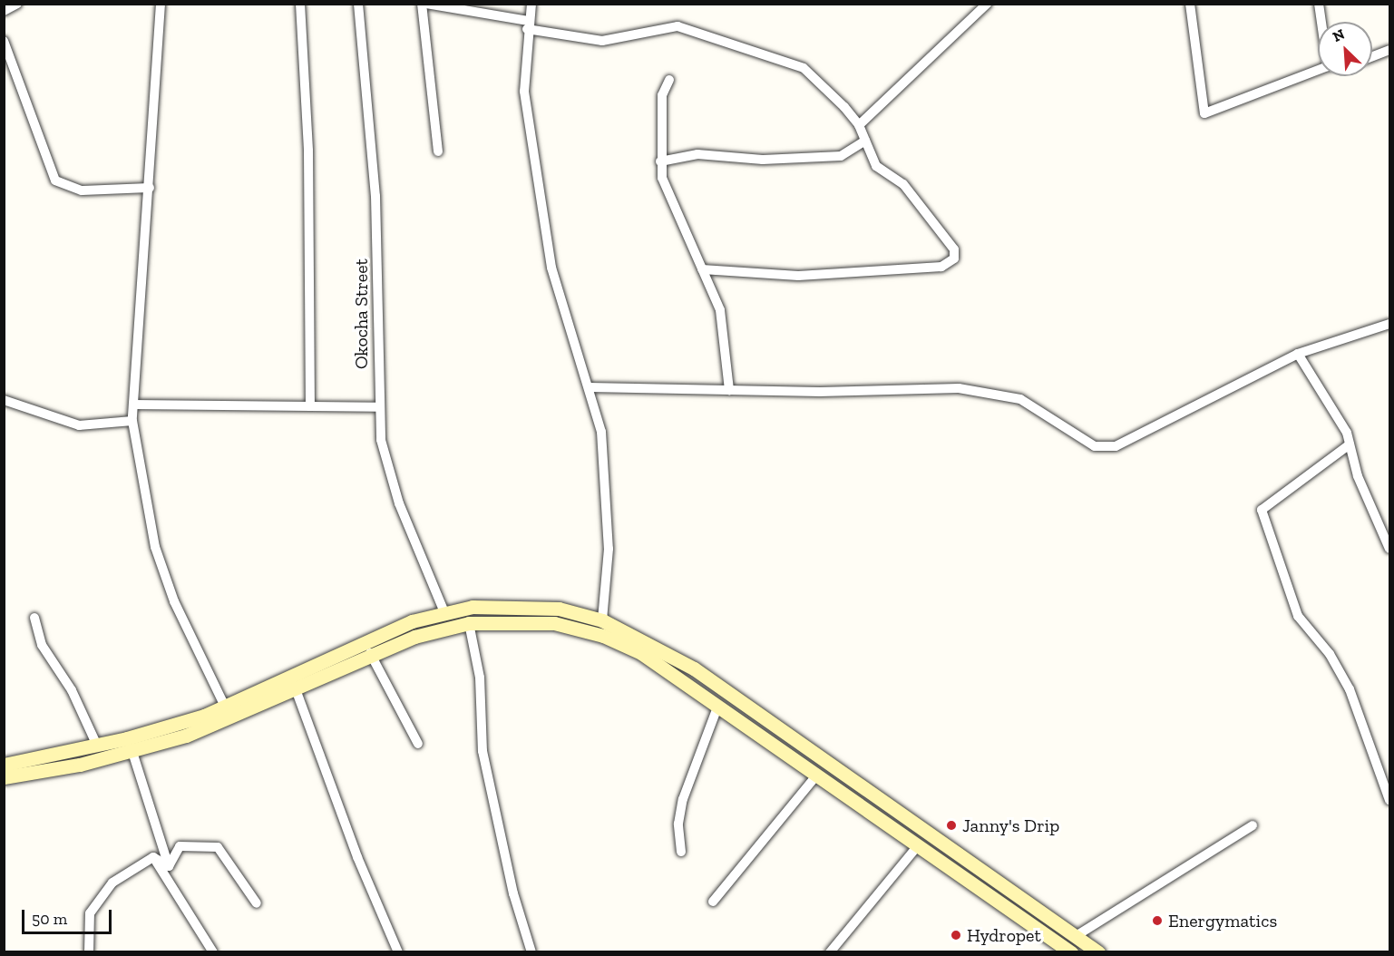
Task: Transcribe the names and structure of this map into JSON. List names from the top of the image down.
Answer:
{
  "streets": {
    "street": ["Okocha Street"]
  },
  "places": ["Janny's Drip", "Energymatics", "Hydropet"],
  "scale_bar": "50 m",
  "north": "top left"
}
